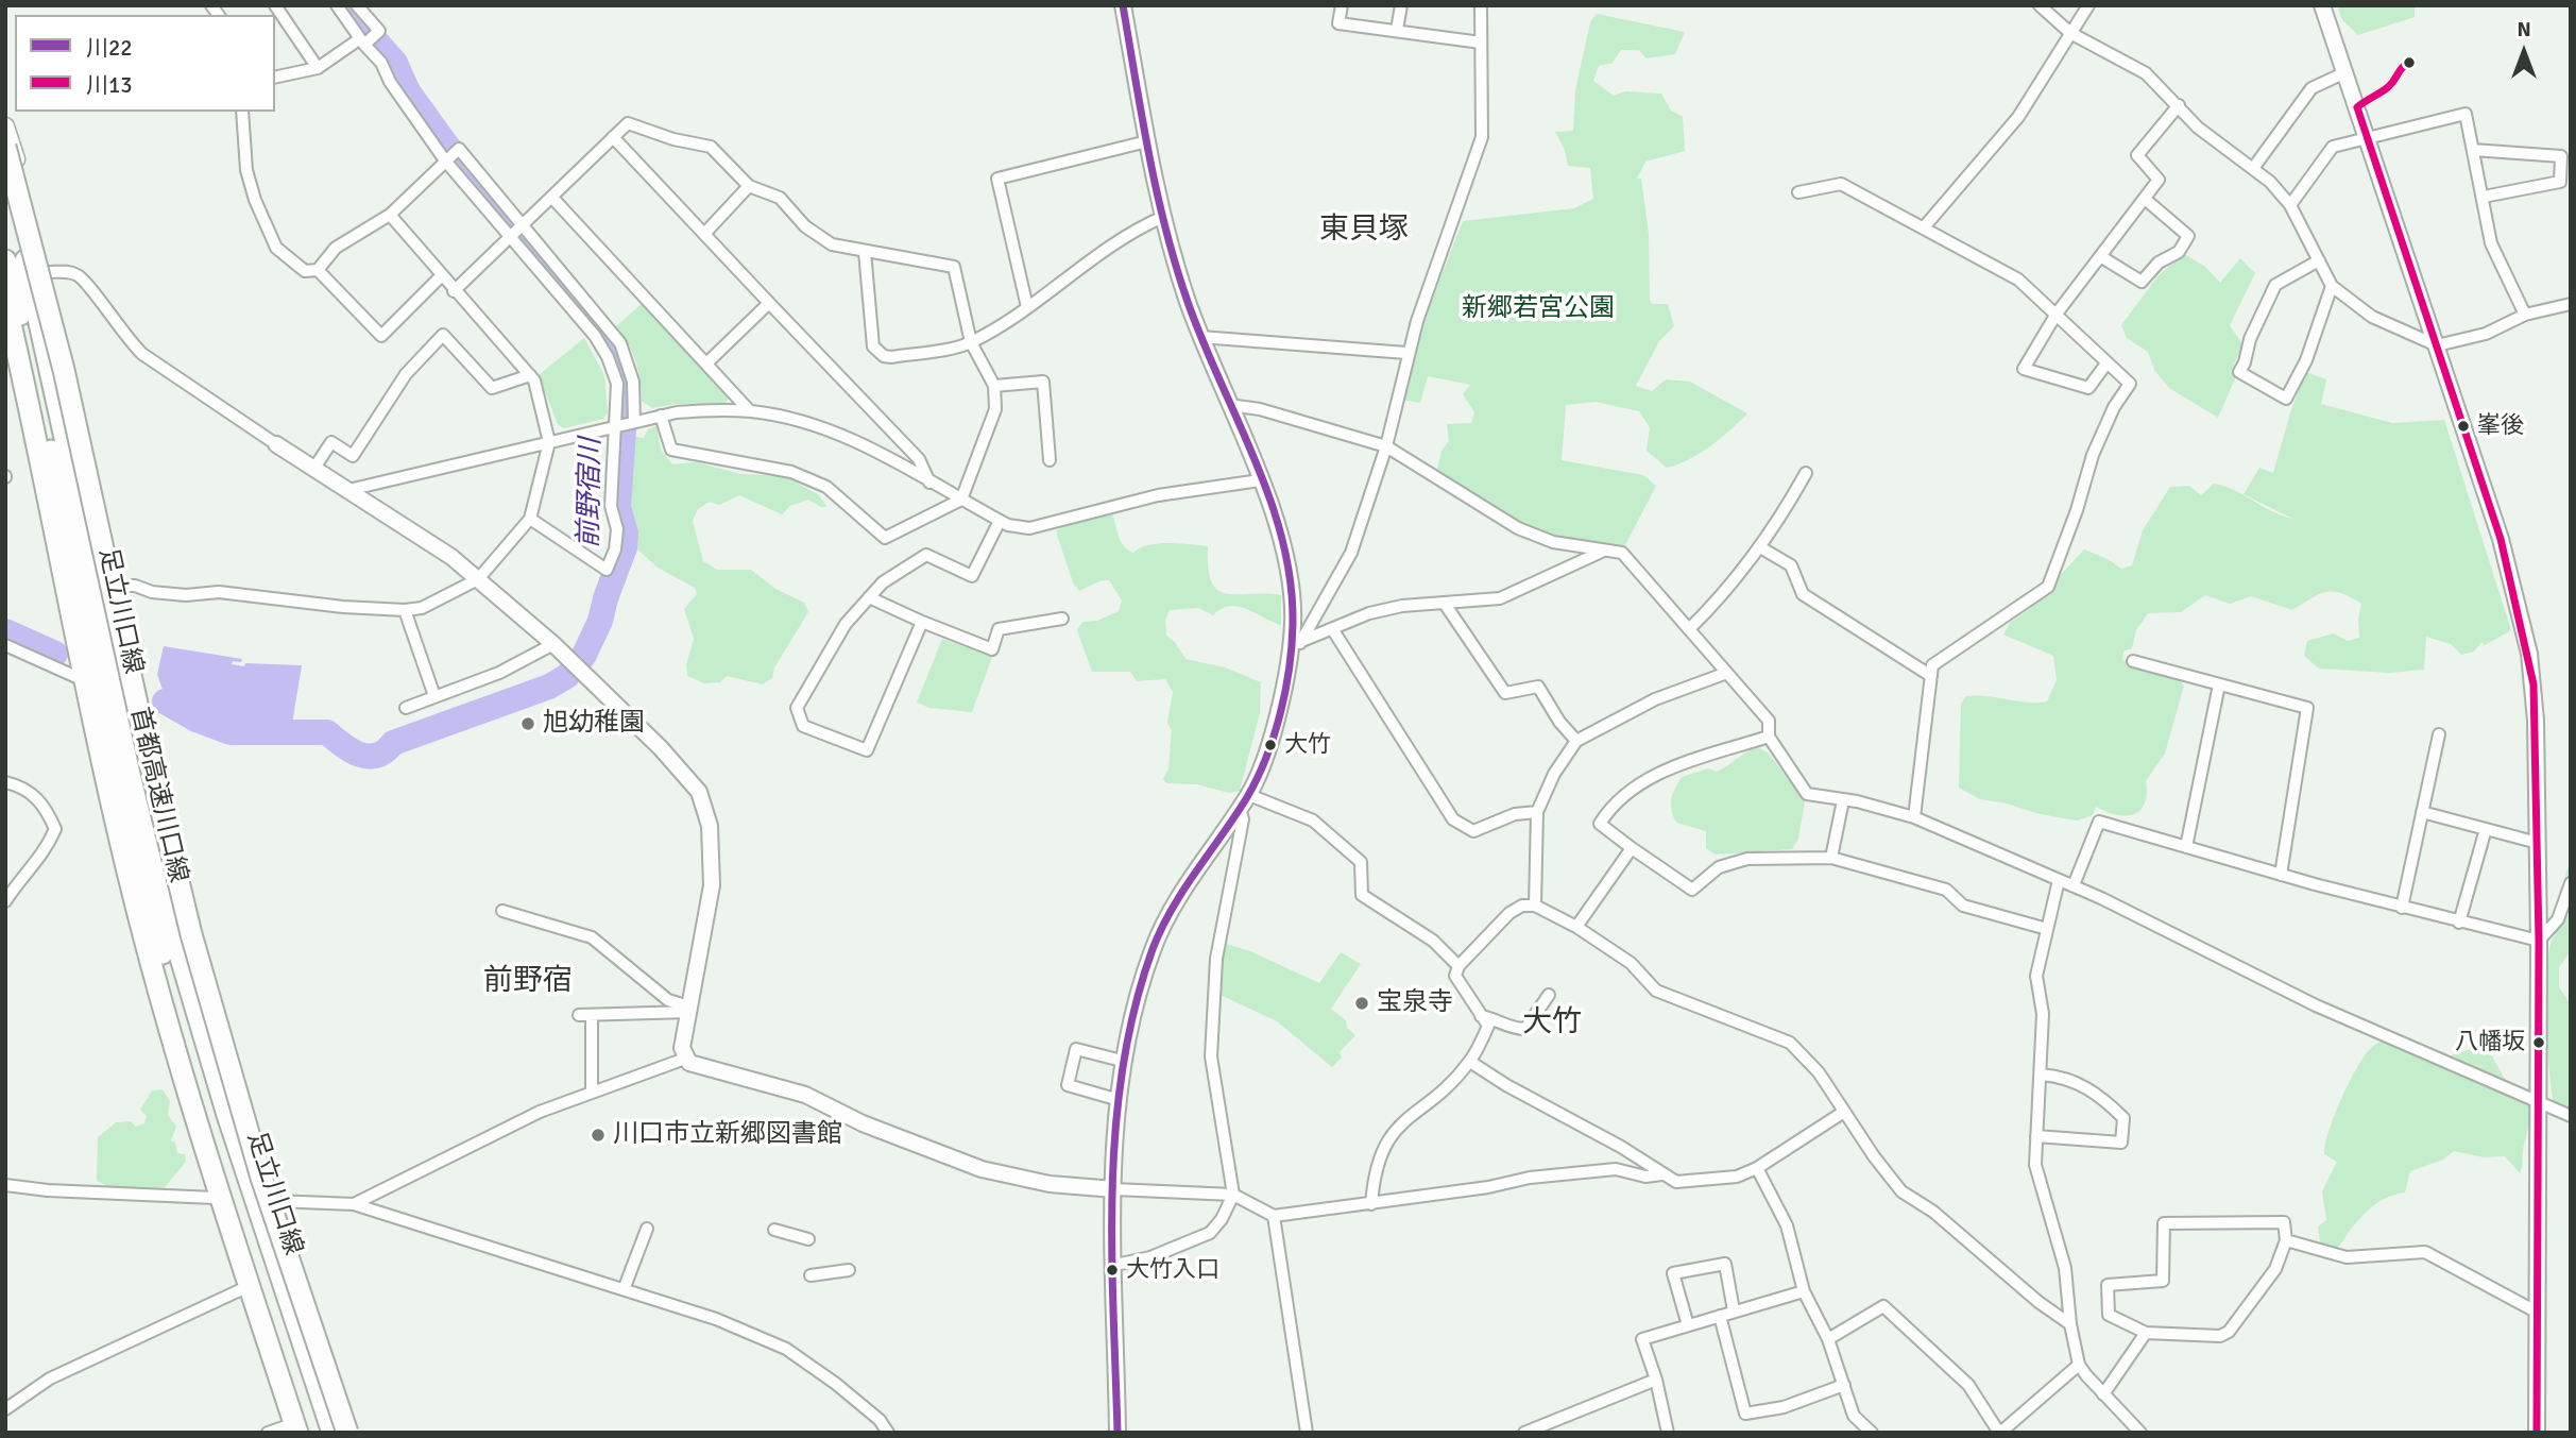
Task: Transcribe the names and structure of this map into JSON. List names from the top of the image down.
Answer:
{
  "streets": {
    "highway": ["首都高速川口線"],
    "main road": ["足立川口線"]
  },
  "crossings": [
    ["足立川口線", "首都高速川口線"]
  ],
  "districts": ["東貝塚", "前野宿", "大竹"],
  "water": ["前野宿川"],
  "parks": ["新郷若宮公園"],
  "places": [
    "峯後",
    "旭幼稚園",
    "大竹",
    "宝泉寺",
    "八幡坂",
    "川口市立新郷図書館",
    "大竹入口"
  ],
  "lines": ["transit line 川22", "transit line 川13"],
  "legend": ["川22", "川13"],
  "north": "top"
}
